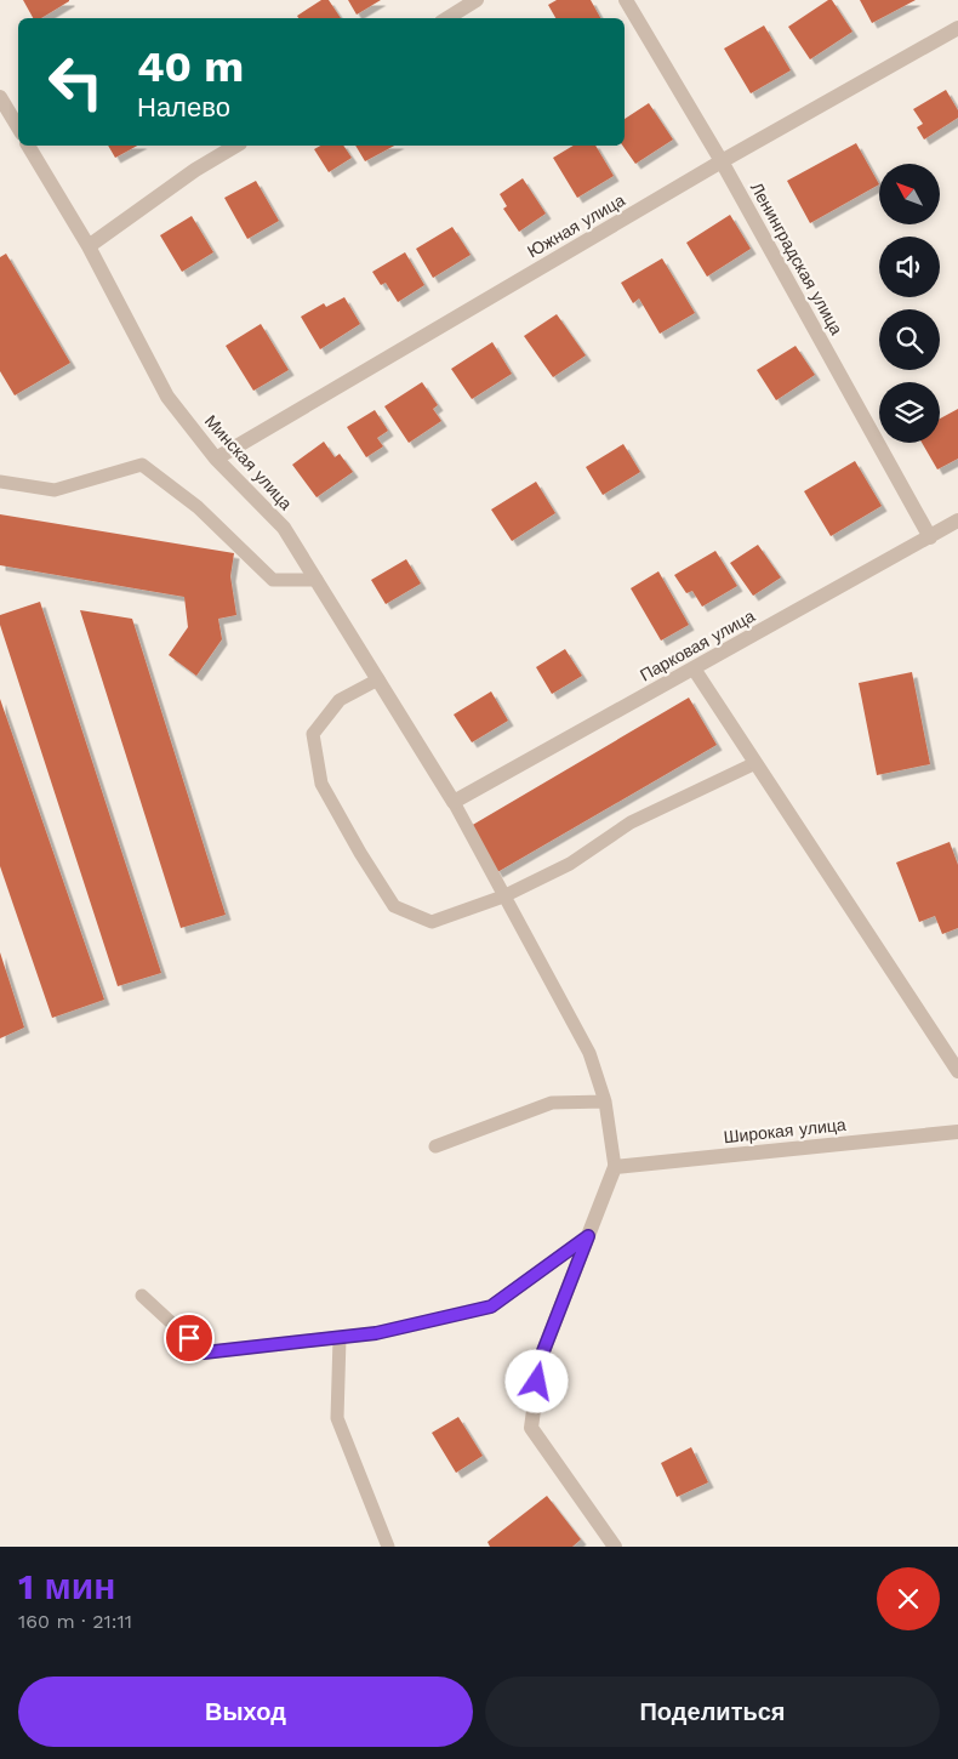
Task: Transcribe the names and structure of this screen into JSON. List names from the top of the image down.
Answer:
{
  "streets": {
    "street": [
      "Южная улица",
      "Ленинградская улица",
      "Минская улица",
      "Парковая улица",
      "Широкая улица"
    ]
  },
  "crossings": [
    ["Южная улица", "Ленинградская улица"],
    ["Южная улица", "Минская улица"],
    ["Ленинградская улица", "Парковая улица"],
    ["Минская улица", "Парковая улица"]
  ],
  "north": "top left",
  "page": {
    "turn": ["40 m", "Налево"],
    "heading": ["1 мин", "160 m · 21:11"],
    "buttons": ["Выход", "Поделиться"]
  }
}
